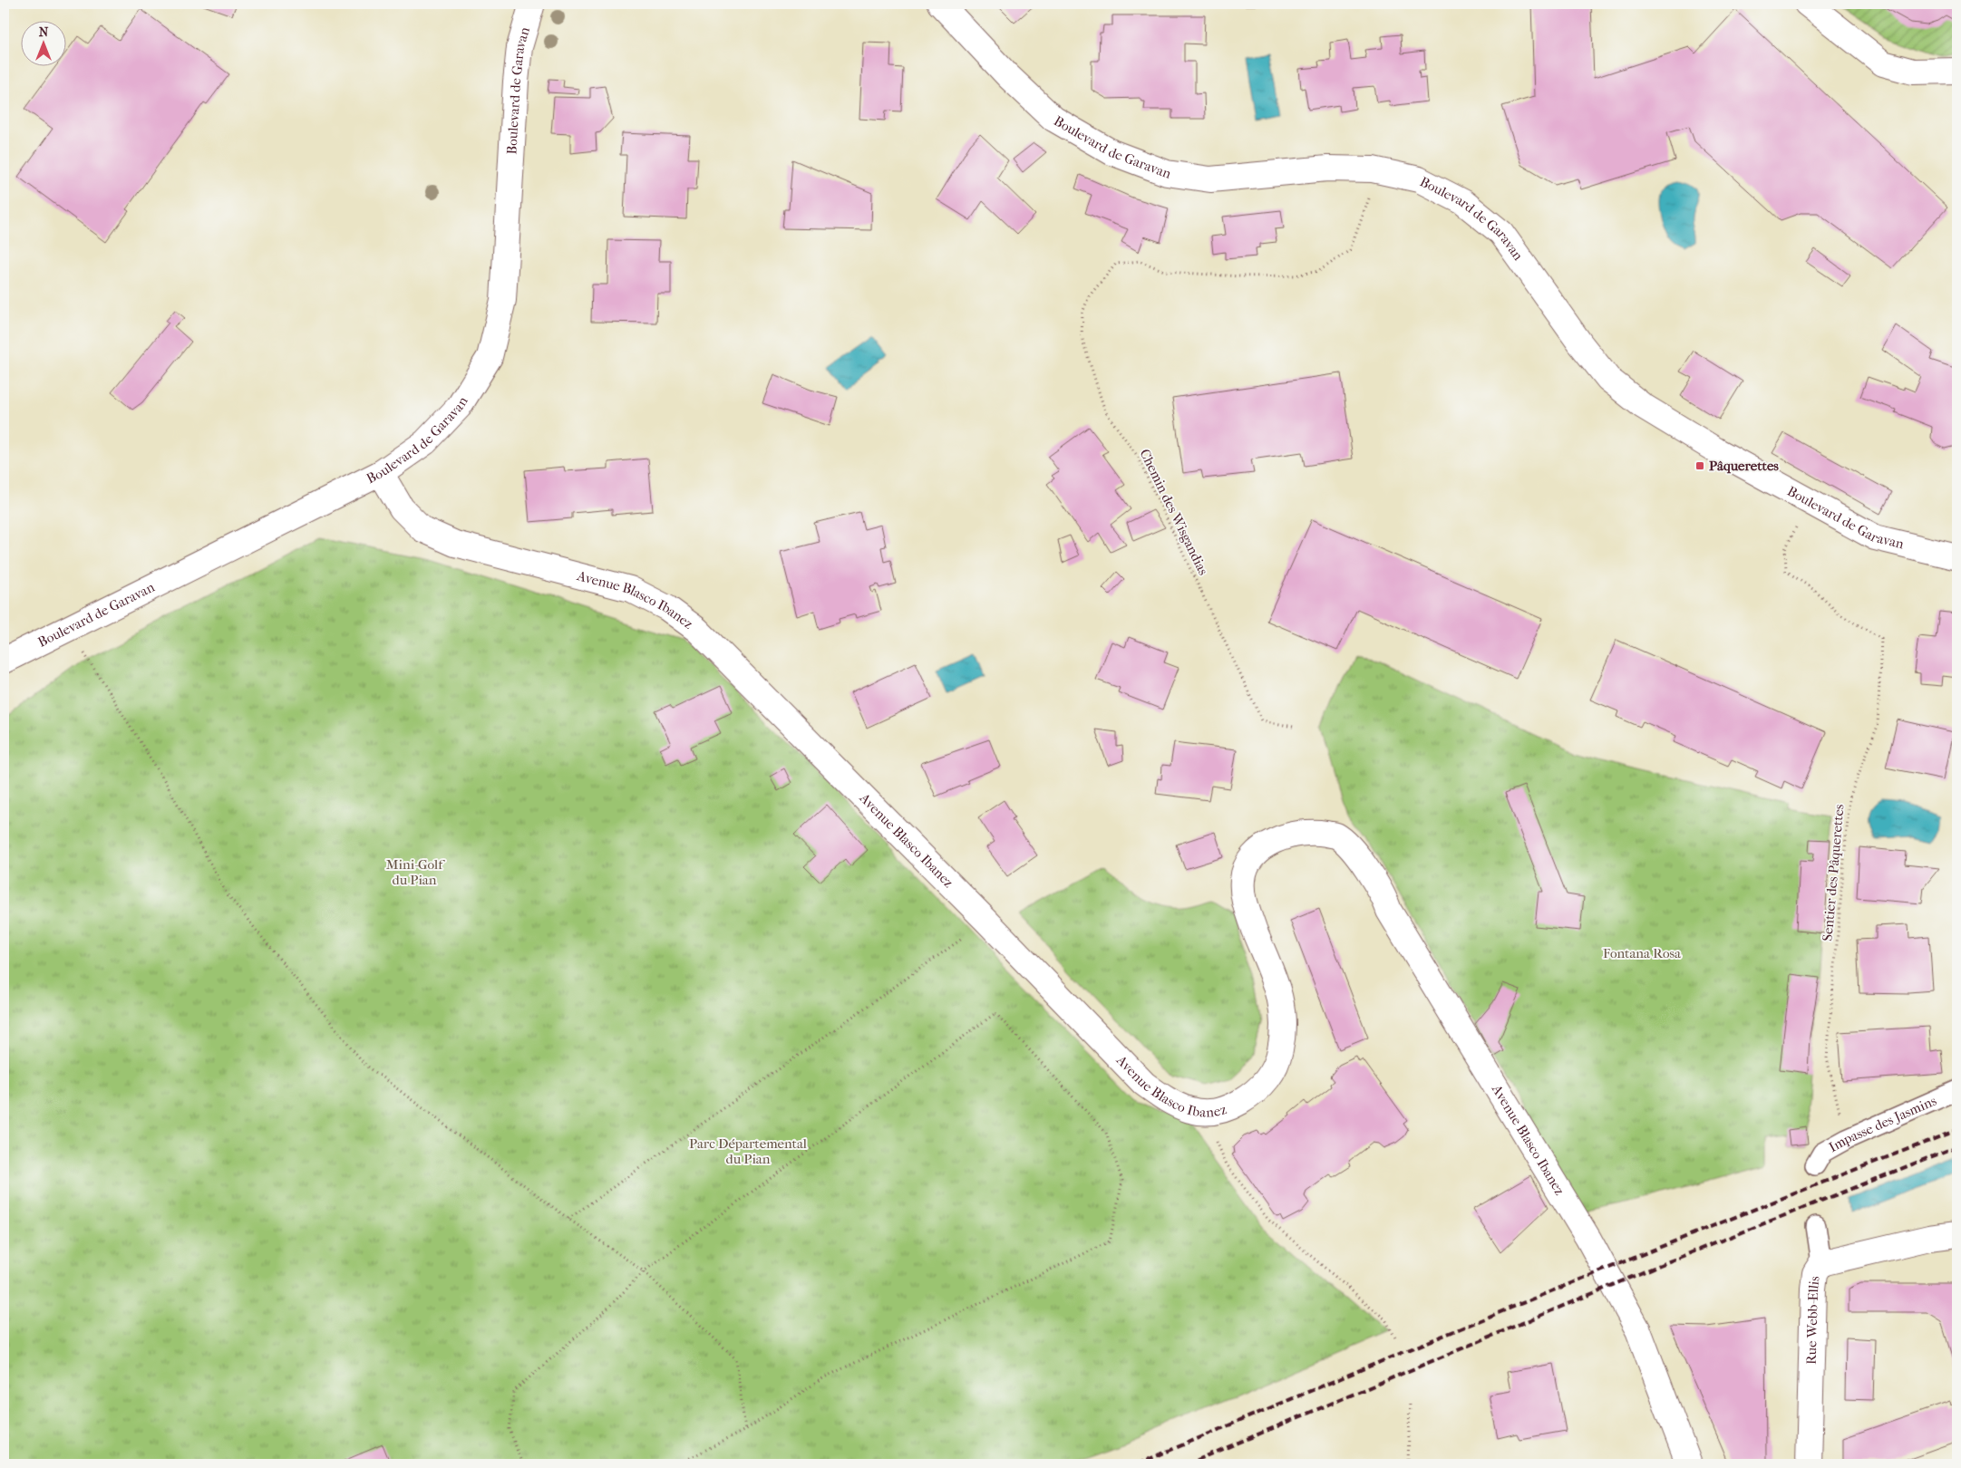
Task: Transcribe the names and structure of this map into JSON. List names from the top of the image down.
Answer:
{
  "streets": {
    "street": ["Boulevard de Garavan", "Avenue Blasco Ibanez", "Rue Webb-Ellis"],
    "lane": ["Impasse des Jasmins"],
    "path": ["Chemin des Wisgandias", "Sentier des Pâquerettes"]
  },
  "crossings": [
    ["Boulevard de Garavan", "Chemin des Wisgandias"],
    ["Boulevard de Garavan", "Avenue Blasco Ibanez"],
    ["Boulevard de Garavan", "Sentier des Pâquerettes"],
    ["Sentier des Pâquerettes", "Impasse des Jasmins"]
  ],
  "parks": ["Mini-Golf du Pian", "Fontana Rosa", "Parc Départemental du Pian"],
  "places": {
    "transit": ["Pâquerettes"]
  },
  "north": "top"
}
